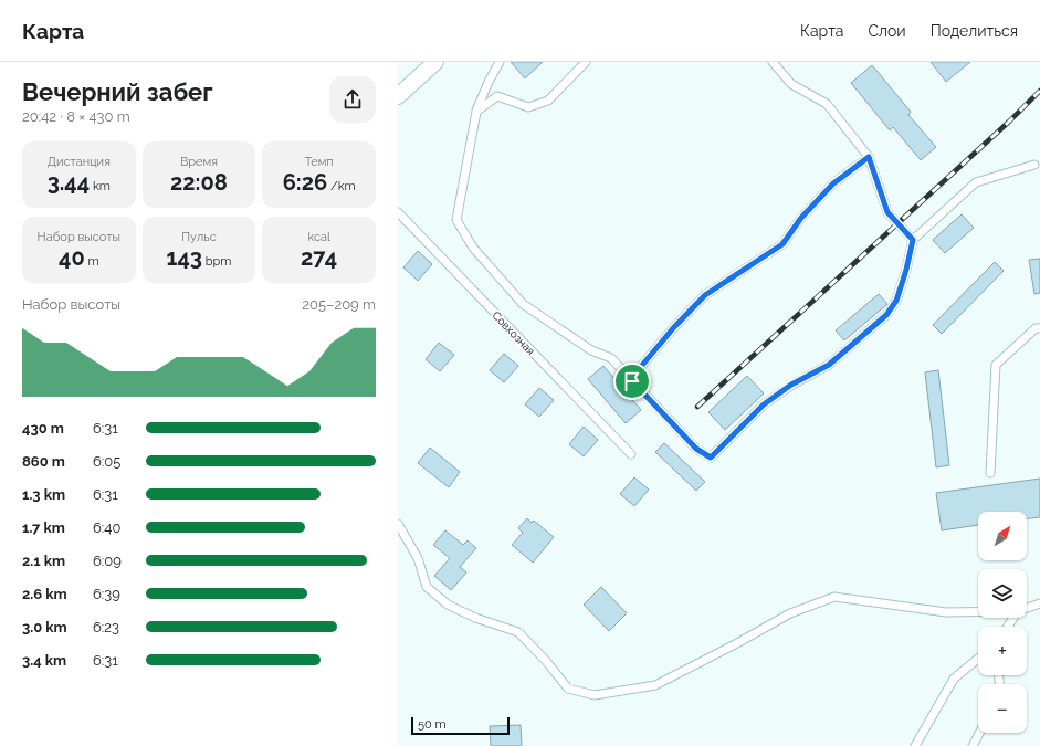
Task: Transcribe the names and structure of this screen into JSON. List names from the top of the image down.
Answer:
{
  "streets": {
    "lane": ["Совхозная"]
  },
  "scale_bar": "50 m",
  "north": "top right",
  "page": {
    "header": "Карта",
    "nav": ["Карта", "Слои", "Поделиться"],
    "heading": ["Вечерний забег", "20:42 · 8 × 430 m"],
    "stats": [
      ["Дистанция", "3.44 km"],
      ["Время", "22:08"],
      ["Темп", "6:26 /km"],
      ["Набор высоты", "40 m"],
      ["Пульс", "143 bpm"],
      ["kcal", "274"]
    ],
    "chart": ["Набор высоты", "205–209 m"],
    "list": [
      {
        "name": "430 m",
        "note": "6:31"
      },
      {
        "name": "860 m",
        "note": "6:05"
      },
      {
        "name": "1.3 km",
        "note": "6:31"
      },
      {
        "name": "1.7 km",
        "note": "6:40"
      },
      {
        "name": "2.1 km",
        "note": "6:09"
      },
      {
        "name": "2.6 km",
        "note": "6:39"
      },
      {
        "name": "3.0 km",
        "note": "6:23"
      },
      {
        "name": "3.4 km",
        "note": "6:31"
      }
    ],
    "map_buttons": ["+", "−"],
    "scale": "50 m"
  }
}
